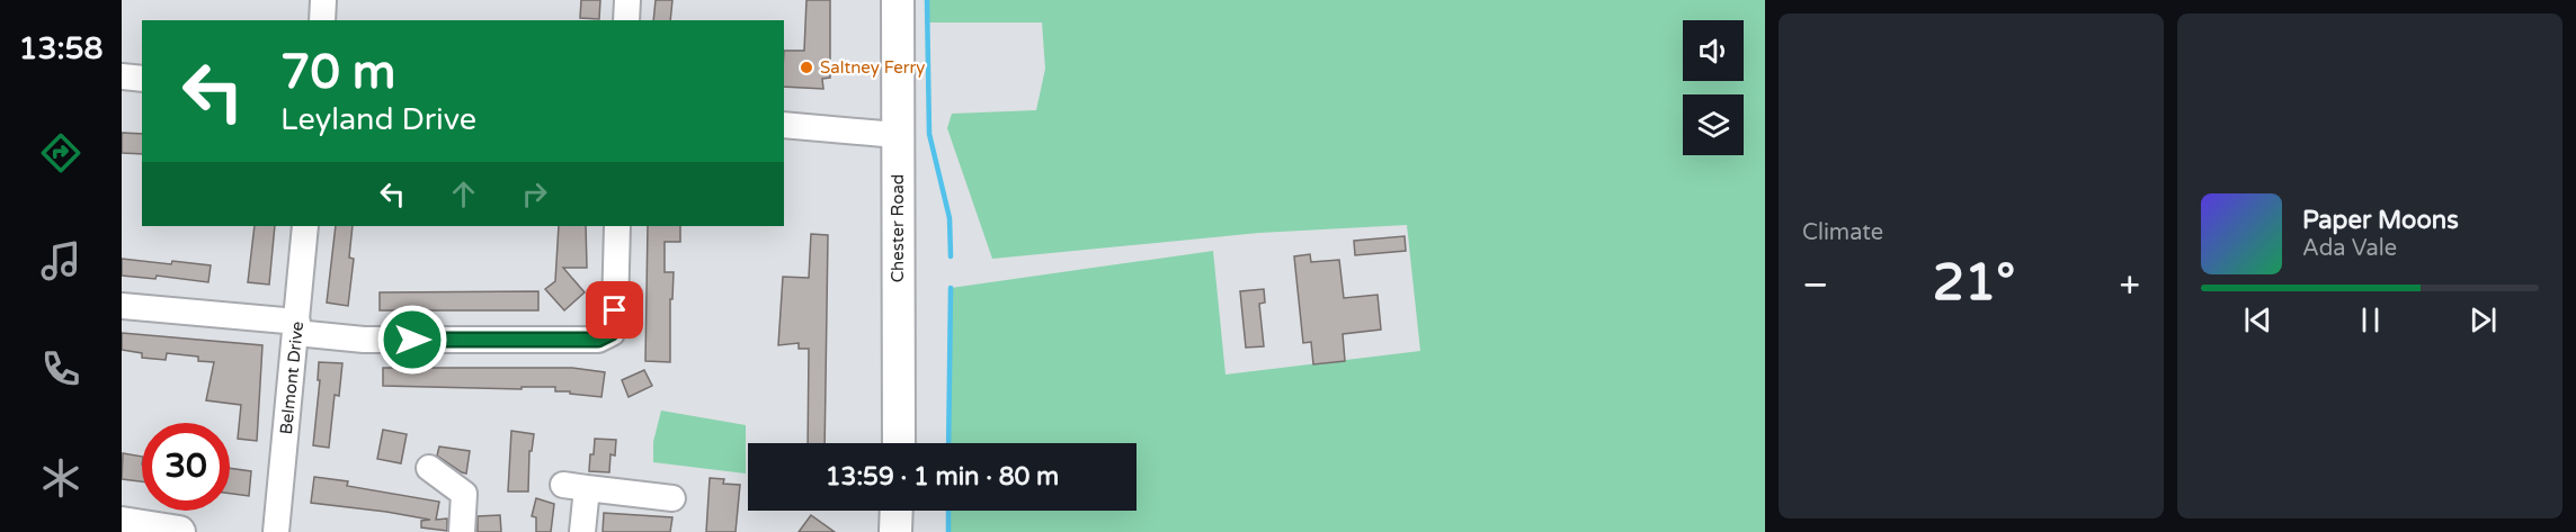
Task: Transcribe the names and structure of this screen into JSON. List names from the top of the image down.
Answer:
{
  "streets": {
    "main road": ["Chester Road"],
    "street": ["Belmont Drive"]
  },
  "places": ["Saltney Ferry"],
  "page": {
    "tabs": "13:58",
    "tile": "Climate",
    "turn": ["70 m", "Leyland Drive"],
    "song": ["Paper Moons", "Ada Vale"],
    "heat": ["−", "21°", "+"],
    "limit": "30",
    "trip": "13:59 · 1 min · 80 m"
  }
}
